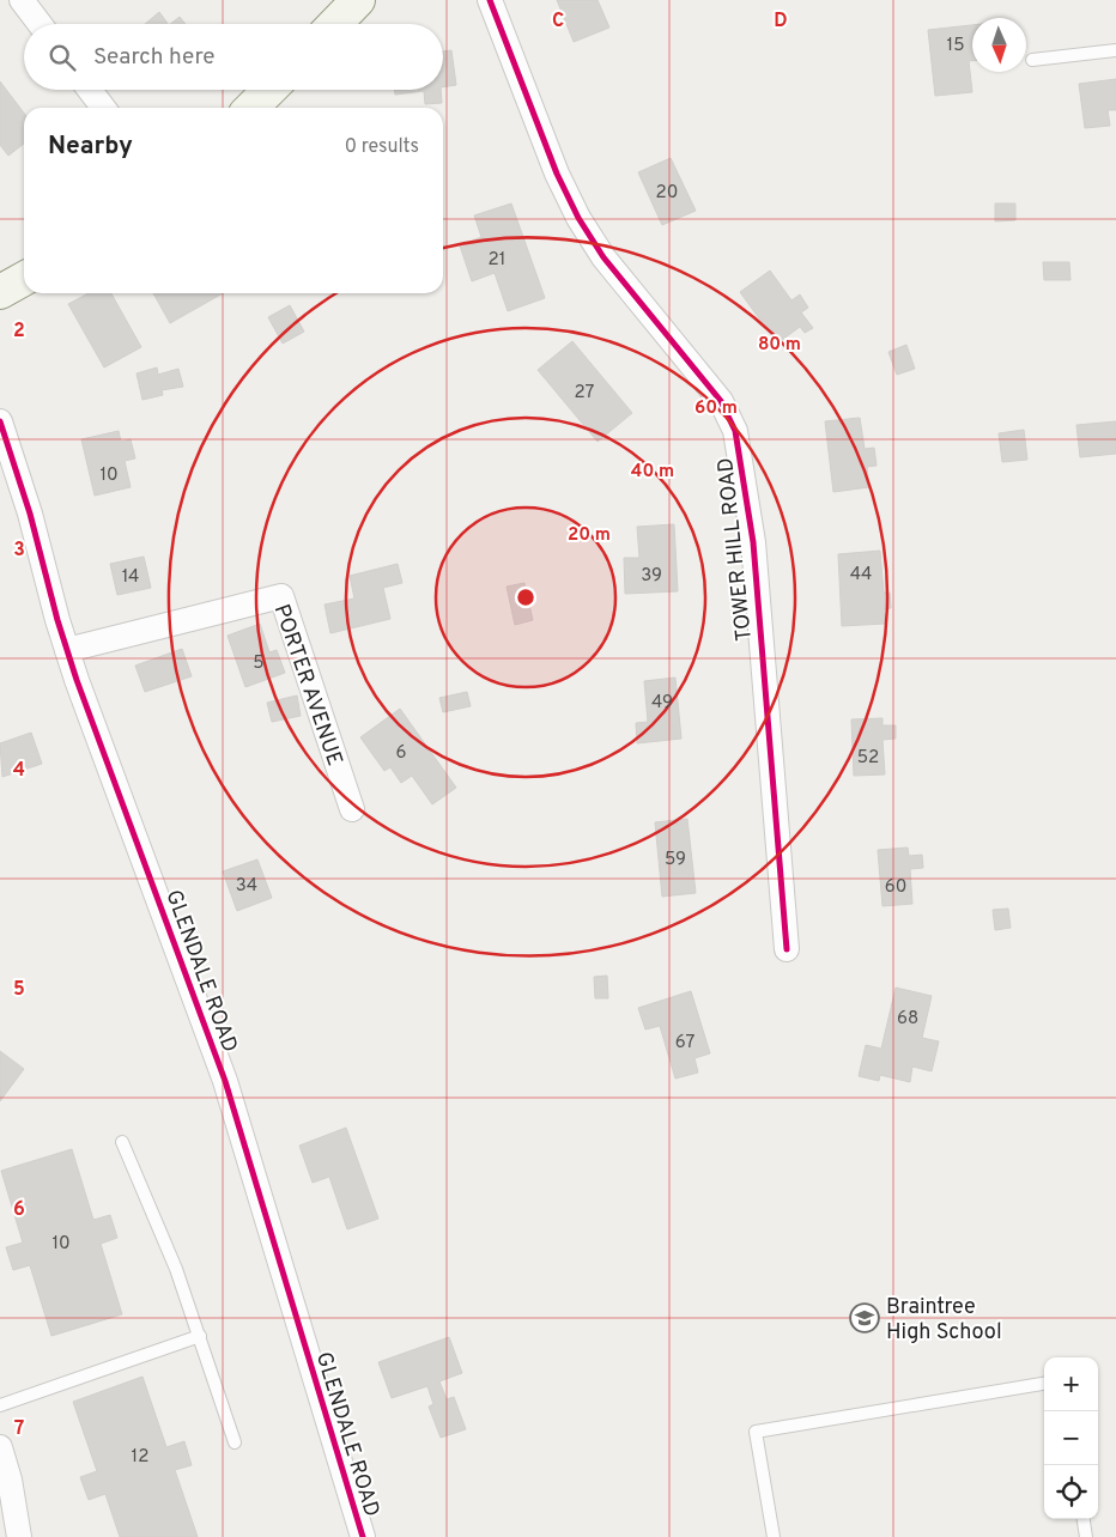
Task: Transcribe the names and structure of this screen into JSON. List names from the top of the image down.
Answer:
{
  "streets": {
    "street": ["TOWER HILL ROAD", "PORTER AVENUE", "GLENDALE ROAD"]
  },
  "crossings": [
    ["PORTER AVENUE", "GLENDALE ROAD"]
  ],
  "places": {
    "school or university": ["Braintree High School"]
  },
  "house_numbers": [
    "15",
    "20",
    "21",
    "27",
    "10",
    "44",
    "39",
    "14",
    "5",
    "49",
    "6",
    "52",
    "59",
    "34",
    "60",
    "68",
    "67",
    "10",
    "12"
  ],
  "north": "bottom",
  "page": {
    "search": "Search here",
    "heading": ["Nearby", "0 results"],
    "map_buttons": ["+", "−"]
  },
  "grid": {
    "columns": ["C", "D"],
    "rows": [
      "2",
      "3",
      "4",
      "5",
      "6",
      "7"
    ]
  },
  "rings": [
    "80 m",
    "60 m",
    "40 m",
    "20 m"
  ]
}
